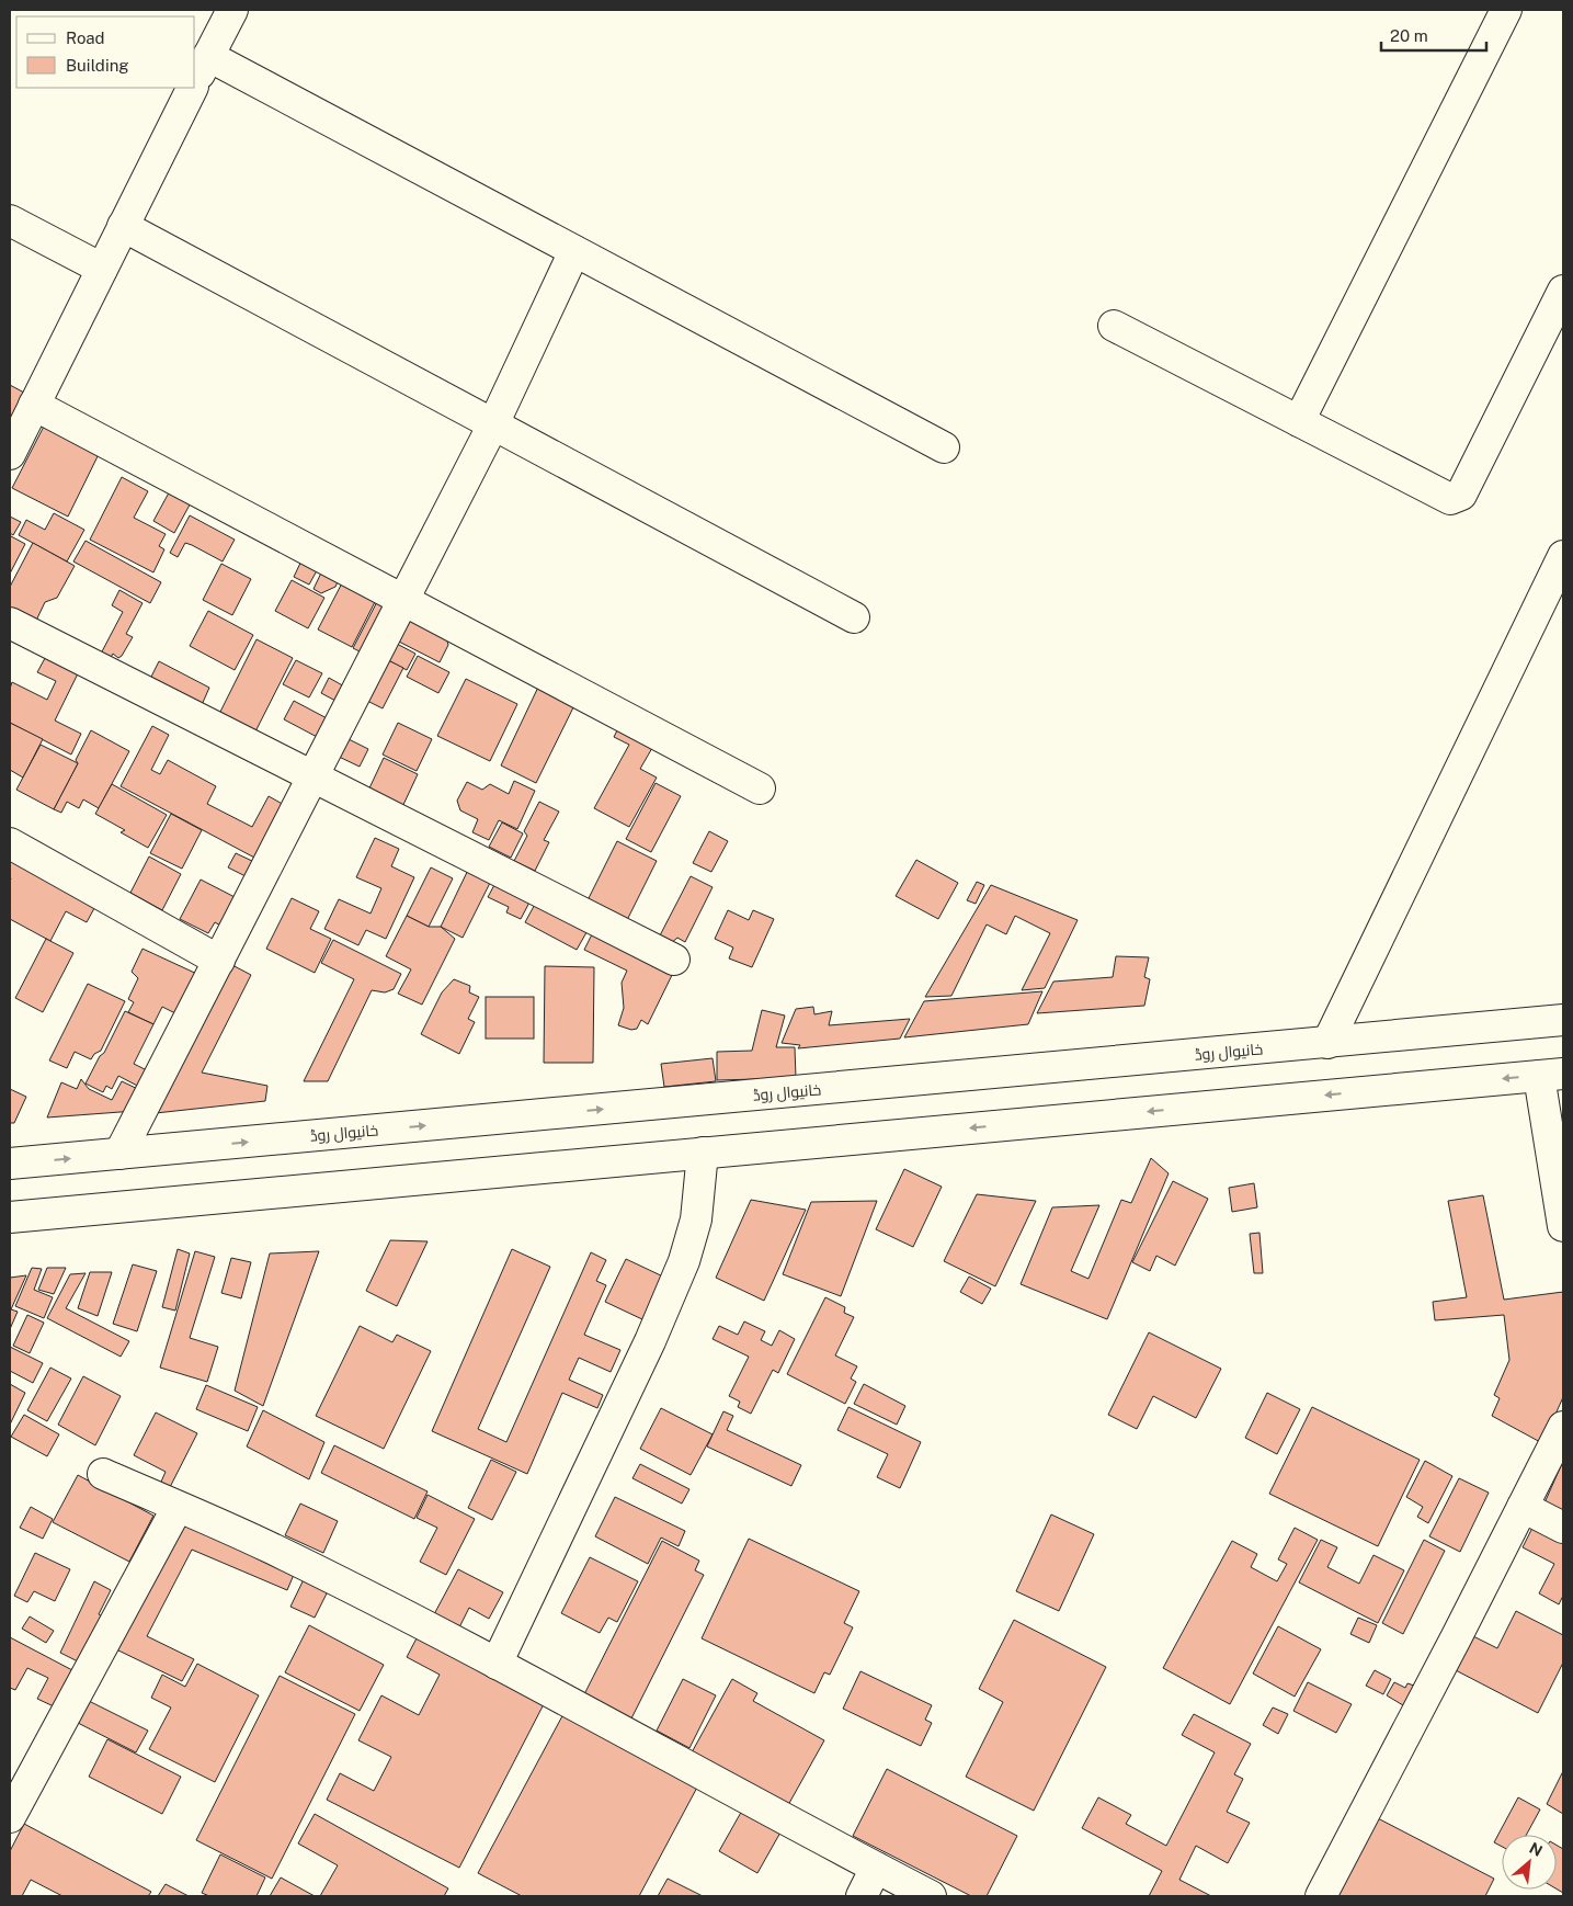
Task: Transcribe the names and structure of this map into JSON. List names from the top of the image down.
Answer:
{
  "streets": {
    "street": ["خانیوال روڈ"]
  },
  "legend": ["Road", "Building"],
  "scale_bar": "20 m",
  "north": "top right"
}
